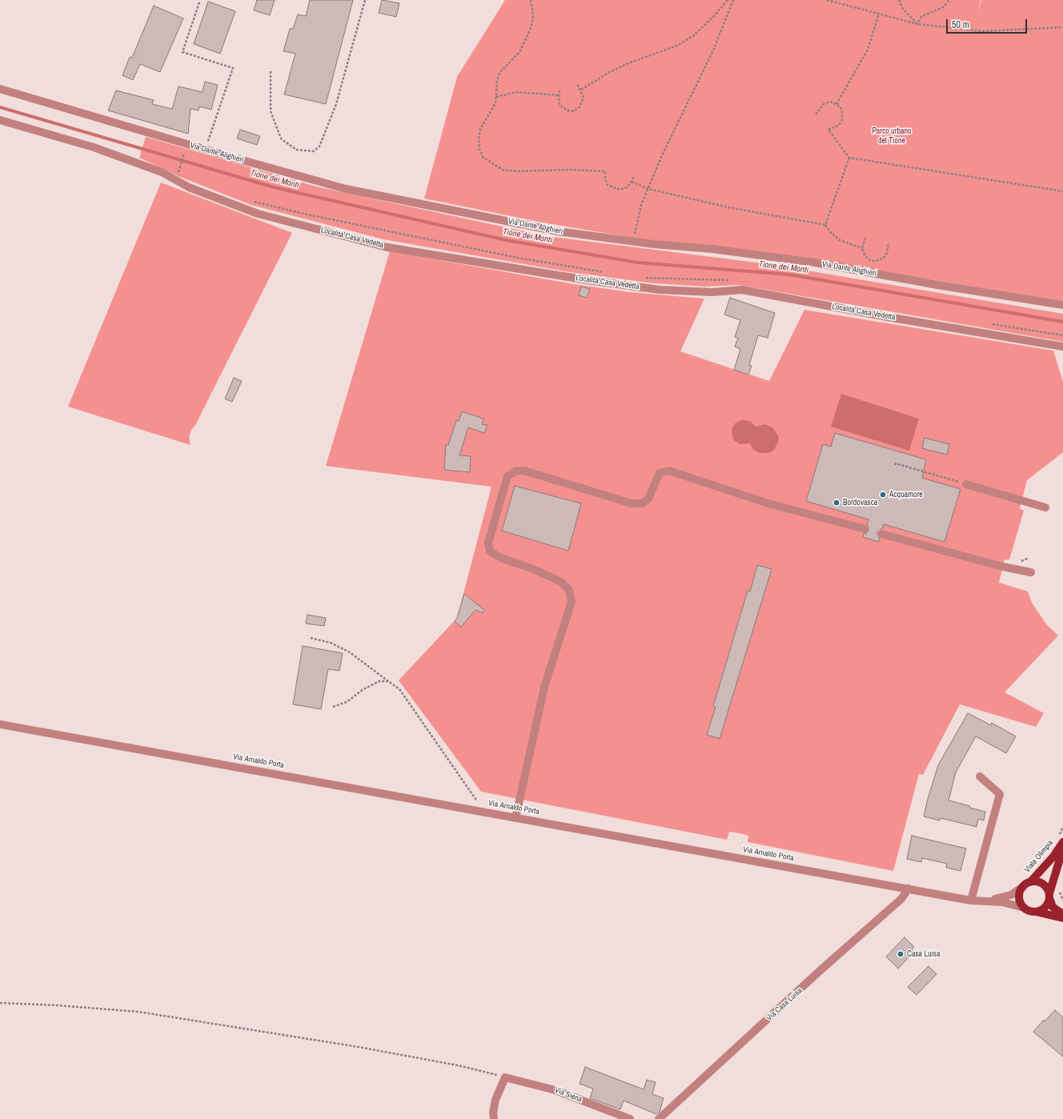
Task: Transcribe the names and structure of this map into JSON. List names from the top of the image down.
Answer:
{
  "streets": {
    "main road": ["Viale Olimpia"],
    "street": [
      "Via Dante Alighieri",
      "Località Casa Vedetta",
      "Via Arnaldo Porta",
      "Via Casa Luisa",
      "Via Siena"
    ]
  },
  "crossings": [
    ["Via Arnaldo Porta", "Viale Olimpia"],
    ["Via Arnaldo Porta", "Via Casa Luisa"]
  ],
  "water": ["Tione dei Monti"],
  "parks": ["Parco urbano del Tione"],
  "places": ["Acquamore", "Bordovasca", "Casa Luisa"],
  "scale_bar": "50 m"
}
